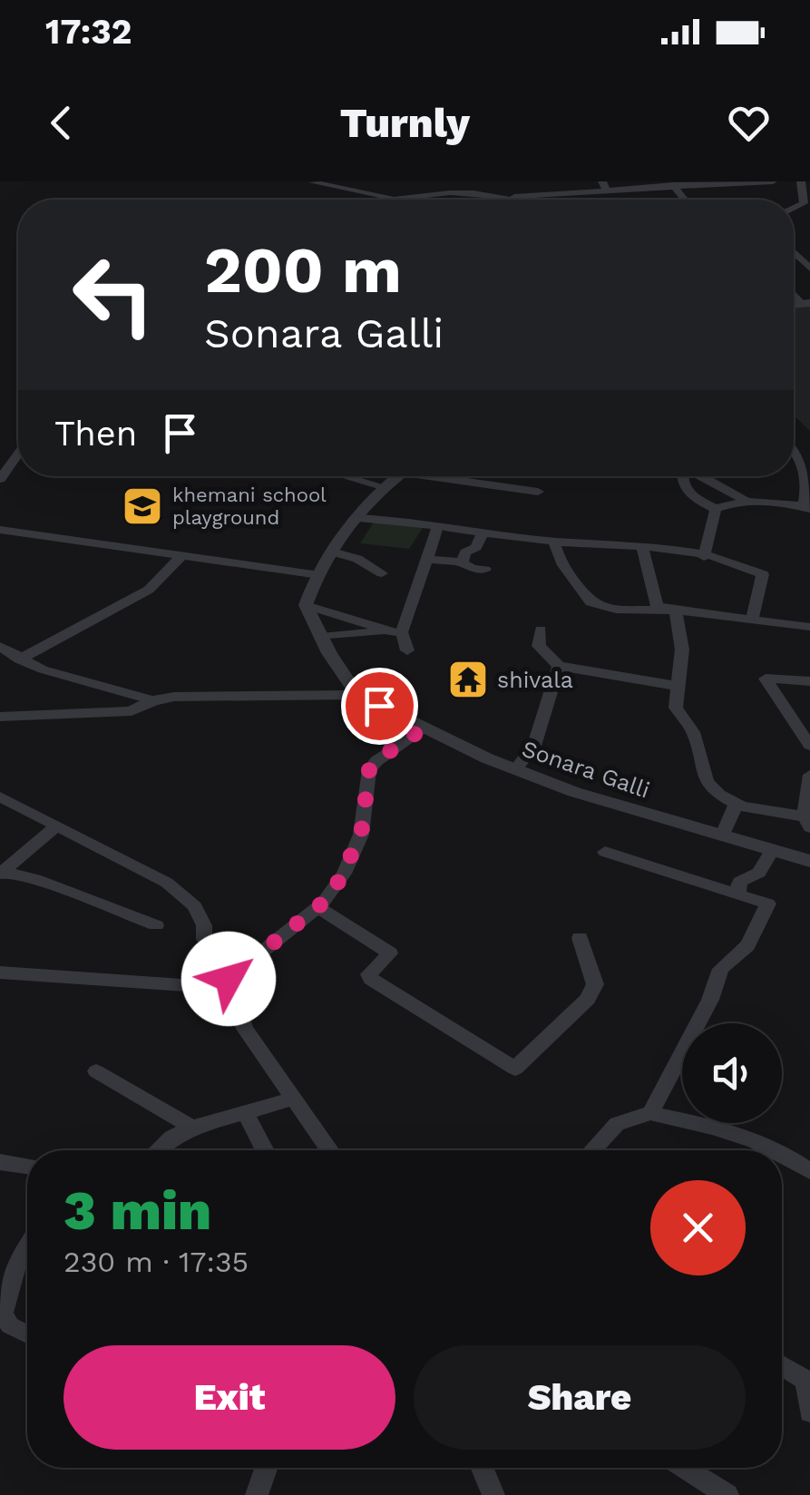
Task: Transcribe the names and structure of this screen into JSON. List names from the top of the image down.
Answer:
{
  "streets": {
    "street": ["Sonara Galli"]
  },
  "places": {
    "school or university": ["khemani school playground"],
    "temple": ["shivala"]
  },
  "page": {
    "status": "17:32",
    "header": "Turnly",
    "turn": ["200 m", "Sonara Galli"],
    "then": "Then",
    "heading": ["3 min", "230 m · 17:35"],
    "buttons": ["Exit", "Share"]
  }
}
